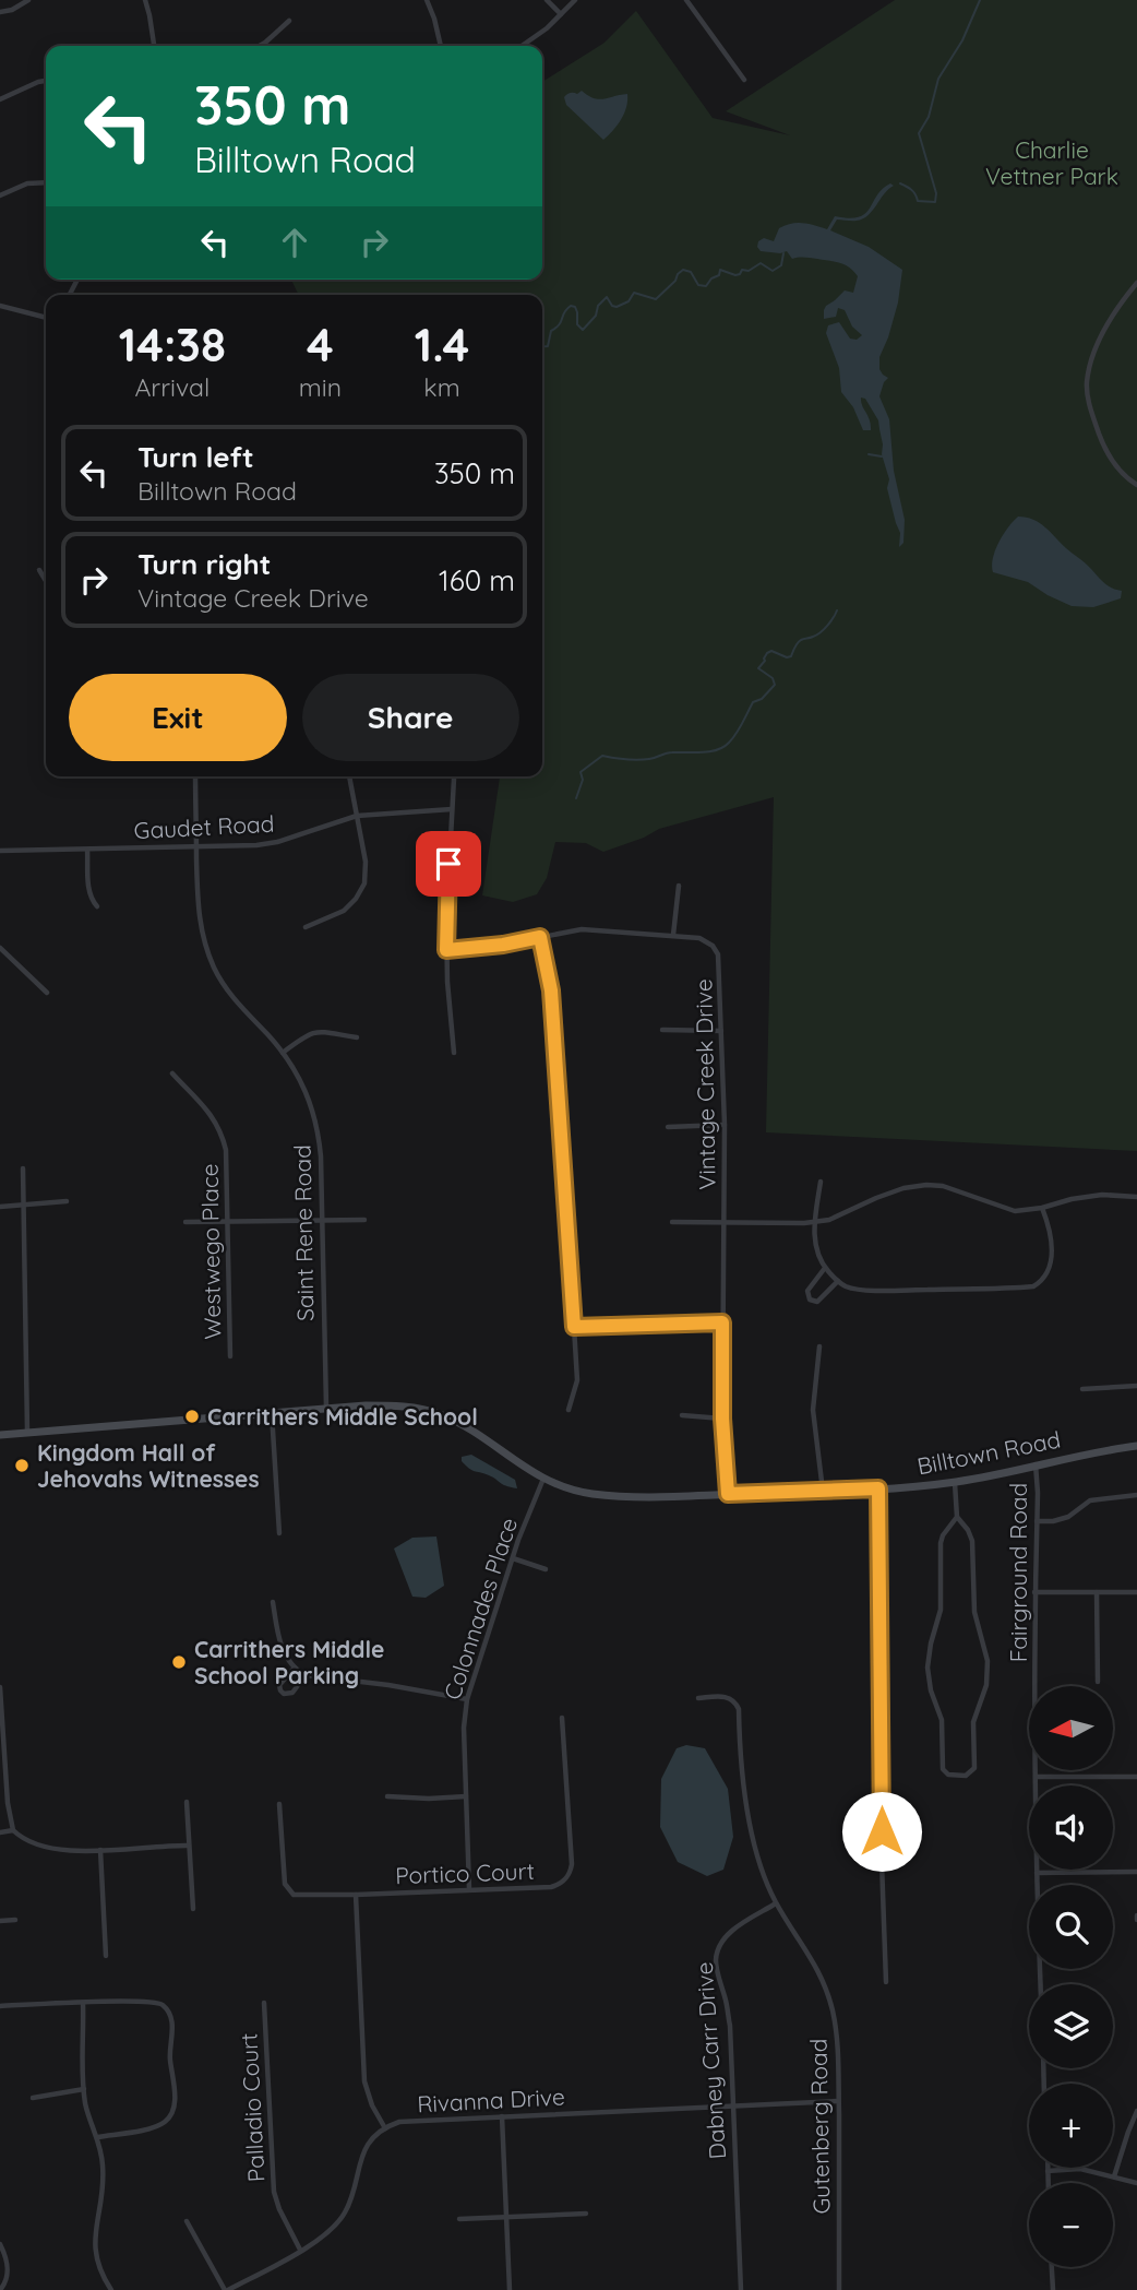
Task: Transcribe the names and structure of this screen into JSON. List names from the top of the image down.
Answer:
{
  "streets": {
    "main road": ["Billtown Road"],
    "street": [
      "Gaudet Road",
      "Vintage Creek Drive",
      "Saint Rene Road",
      "Westwego Place",
      "Fairground Road",
      "Colonnades Place",
      "Portico Court",
      "Dabney Carr Drive",
      "Rivanna Drive",
      "Palladio Court",
      "Gutenberg Road"
    ]
  },
  "crossings": [
    ["Gaudet Road", "Saint Rene Road"],
    ["Vintage Creek Drive", "Billtown Road"],
    ["Saint Rene Road", "Billtown Road"],
    ["Billtown Road", "Fairground Road"],
    ["Billtown Road", "Colonnades Place"],
    ["Colonnades Place", "Portico Court"],
    ["Dabney Carr Drive", "Rivanna Drive"],
    ["Dabney Carr Drive", "Gutenberg Road"],
    ["Rivanna Drive", "Gutenberg Road"]
  ],
  "parks": ["Charlie Vettner Park"],
  "places": ["Carrithers Middle School", "Kingdom Hall of Jehovahs Witnesses", "Carrithers Middle School Parking"],
  "north": "left",
  "page": {
    "turn": ["350 m", "Billtown Road"],
    "eta": [
      "14:38",
      "Arrival",
      "4",
      "min",
      "1.4",
      "km"
    ],
    "list": [
      {
        "name": "Turn left",
        "note": "Billtown Road",
        "value": "350 m"
      },
      {
        "name": "Turn right",
        "note": "Vintage Creek Drive",
        "value": "160 m"
      }
    ],
    "buttons": ["Exit", "Share"],
    "map_buttons": ["+", "−"]
  }
}
